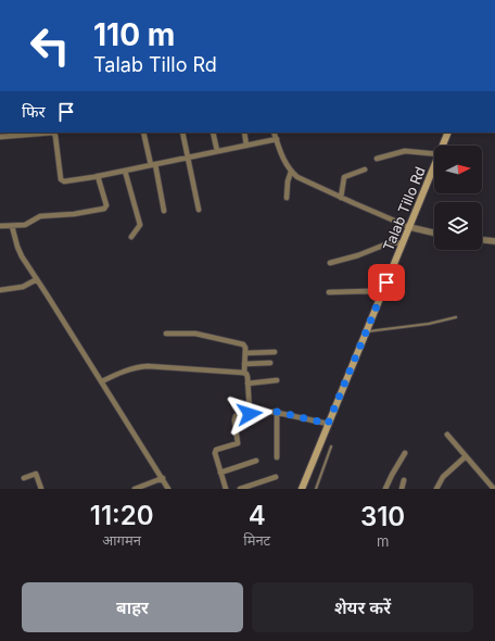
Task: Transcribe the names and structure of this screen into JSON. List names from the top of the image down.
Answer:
{
  "streets": {
    "main road": ["Talab Tillo Rd"]
  },
  "north": "right",
  "page": {
    "turn": ["110 m", "Talab Tillo Rd"],
    "then": "फिर",
    "eta": [
      "11:20",
      "आगमन",
      "4",
      "मिनट",
      "310",
      "m"
    ],
    "buttons": ["बाहर", "शेयर करें"]
  }
}
